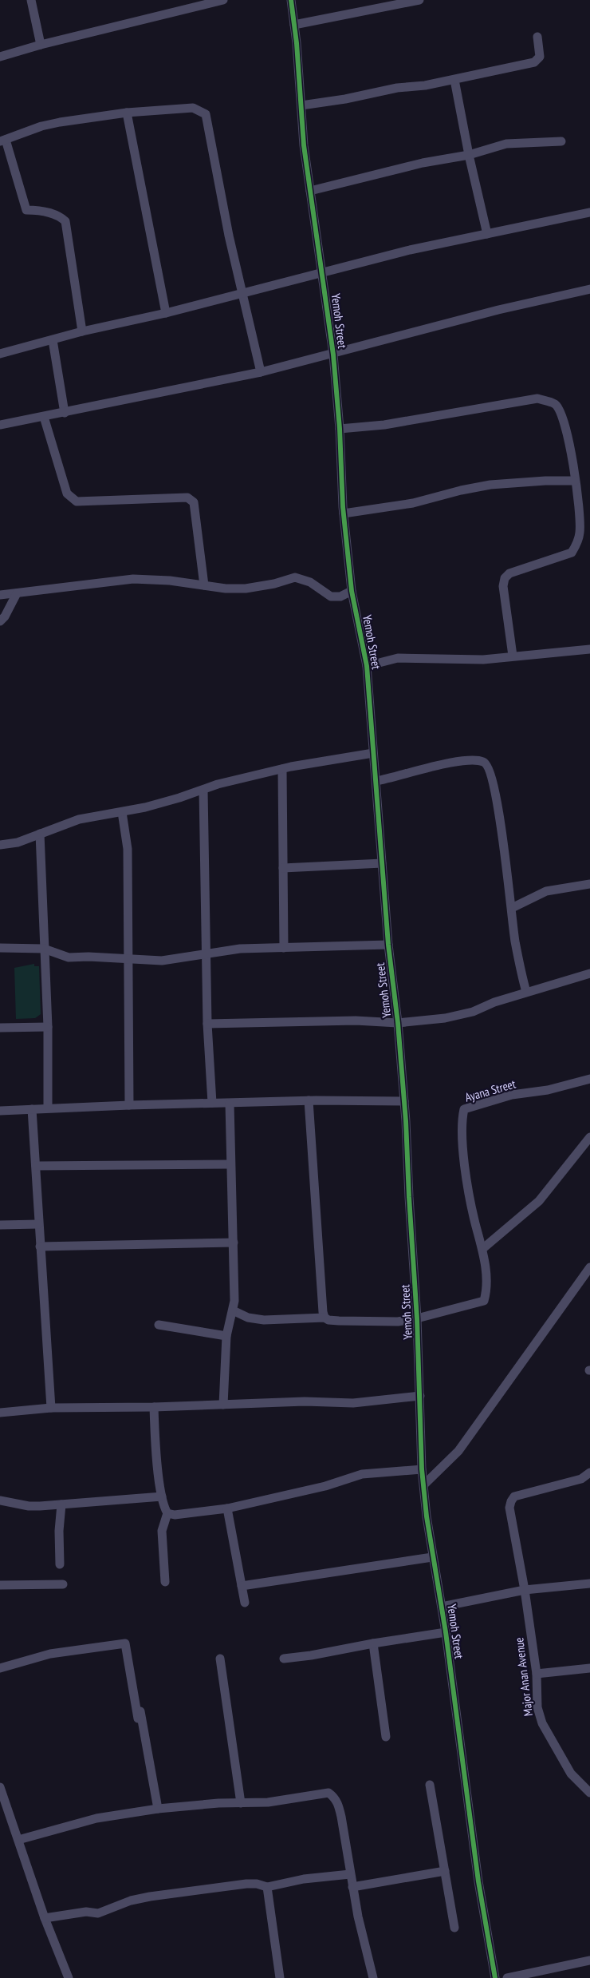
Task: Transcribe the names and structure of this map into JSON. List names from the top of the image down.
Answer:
{
  "streets": {
    "street": ["Yemoh Street", "Ayana Street", "Major Anan Avenue"]
  }
}
